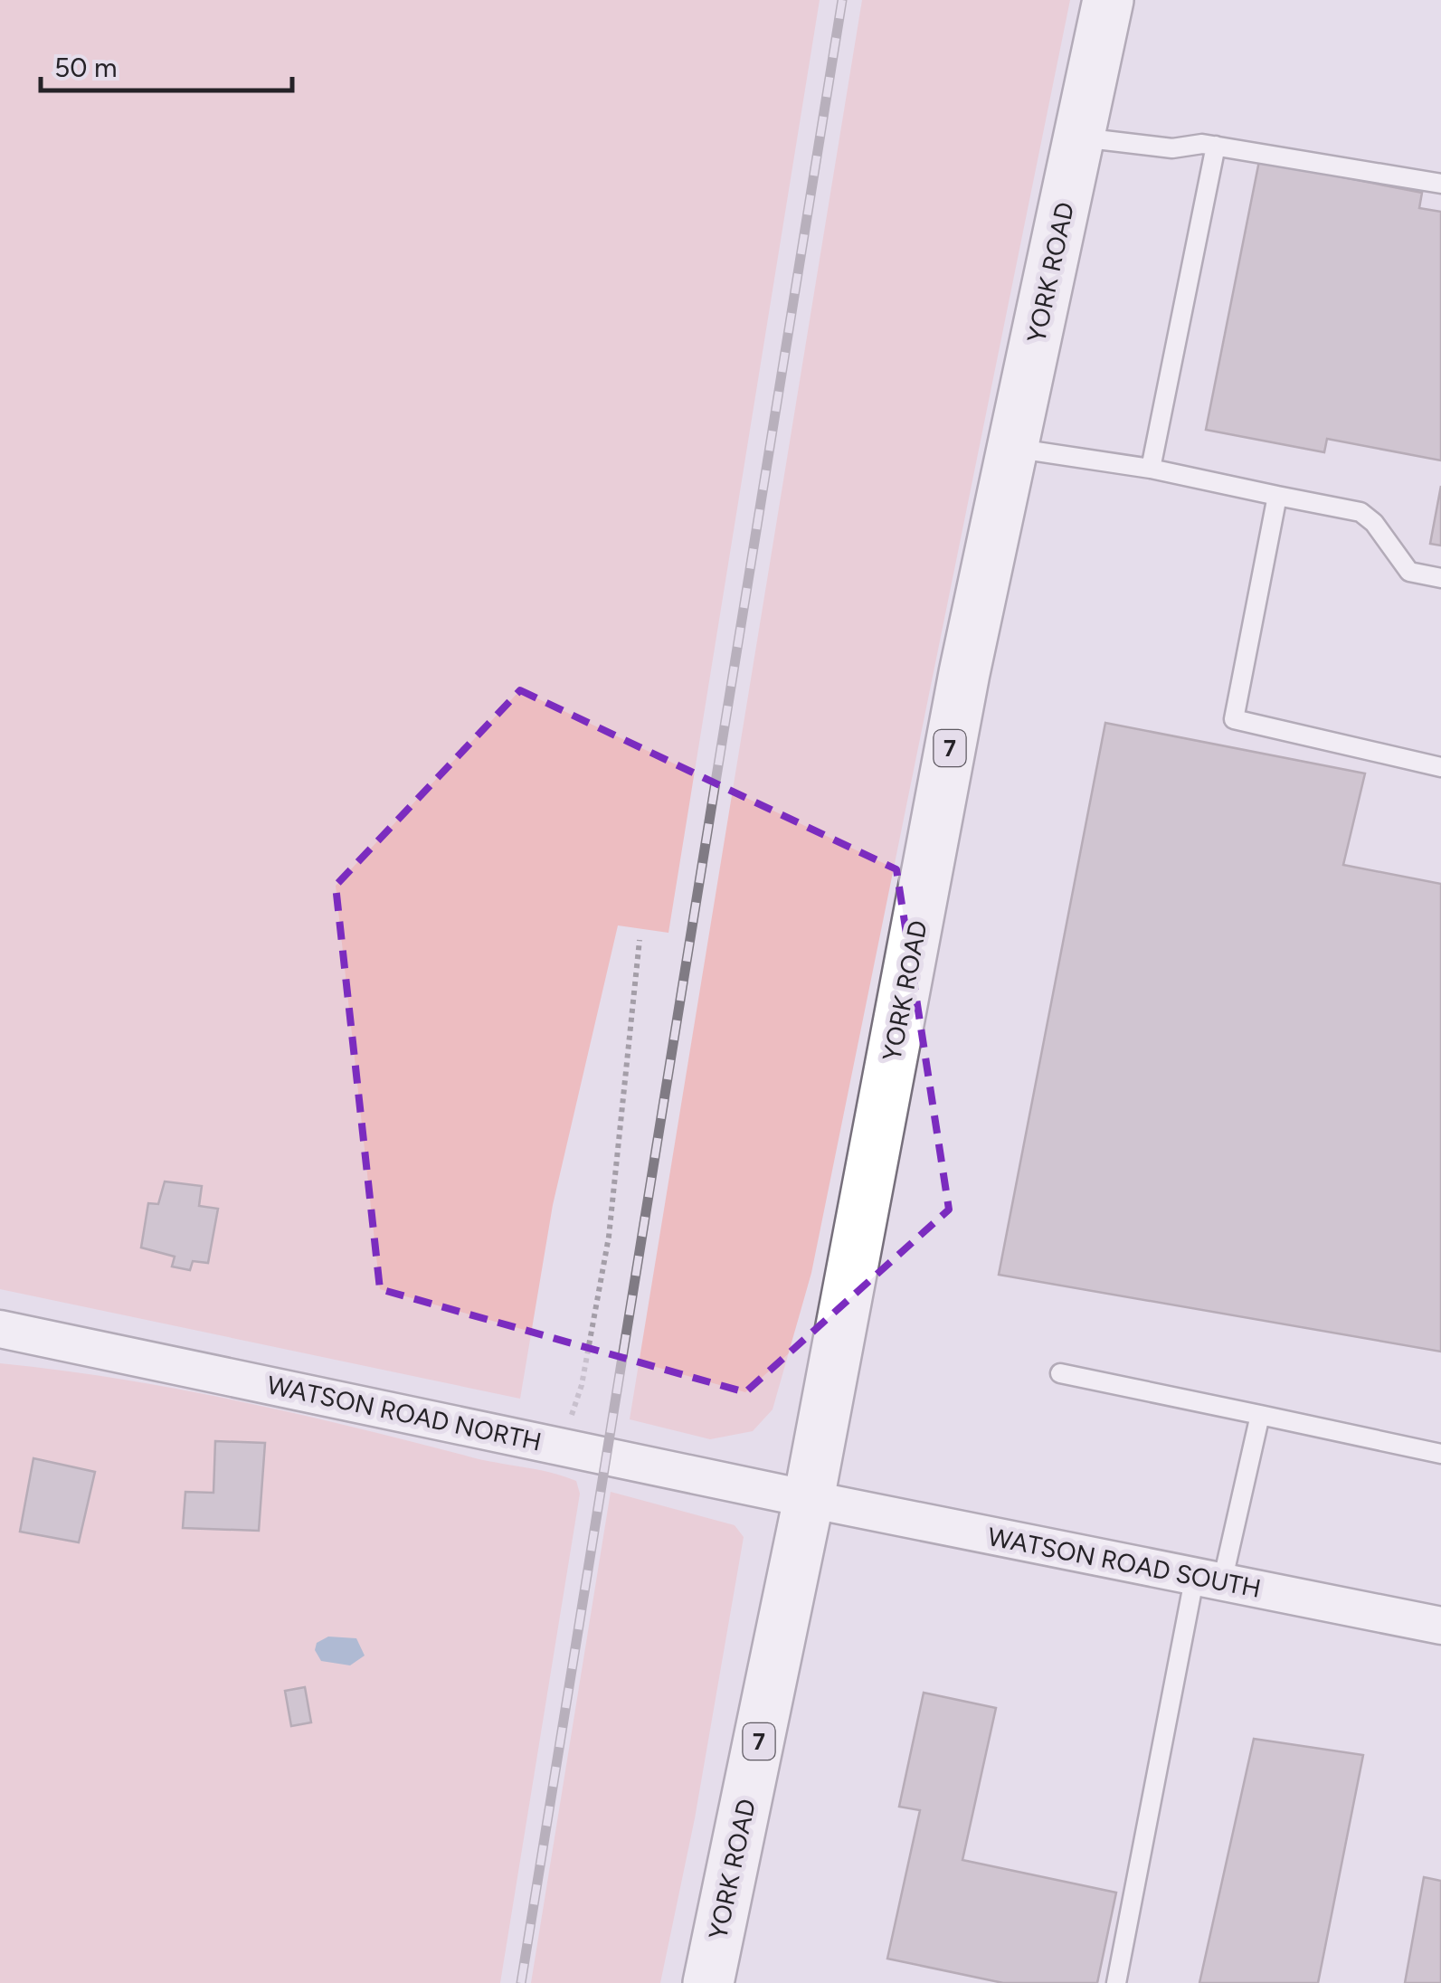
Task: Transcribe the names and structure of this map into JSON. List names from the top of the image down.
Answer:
{
  "streets": {
    "main road": ["YORK ROAD", "7"],
    "street": ["WATSON ROAD NORTH", "WATSON ROAD SOUTH"]
  },
  "crossings": [
    ["YORK ROAD", "WATSON ROAD NORTH"],
    ["YORK ROAD", "WATSON ROAD SOUTH"],
    ["WATSON ROAD NORTH", "WATSON ROAD SOUTH"]
  ],
  "scale_bar": "50 m"
}
